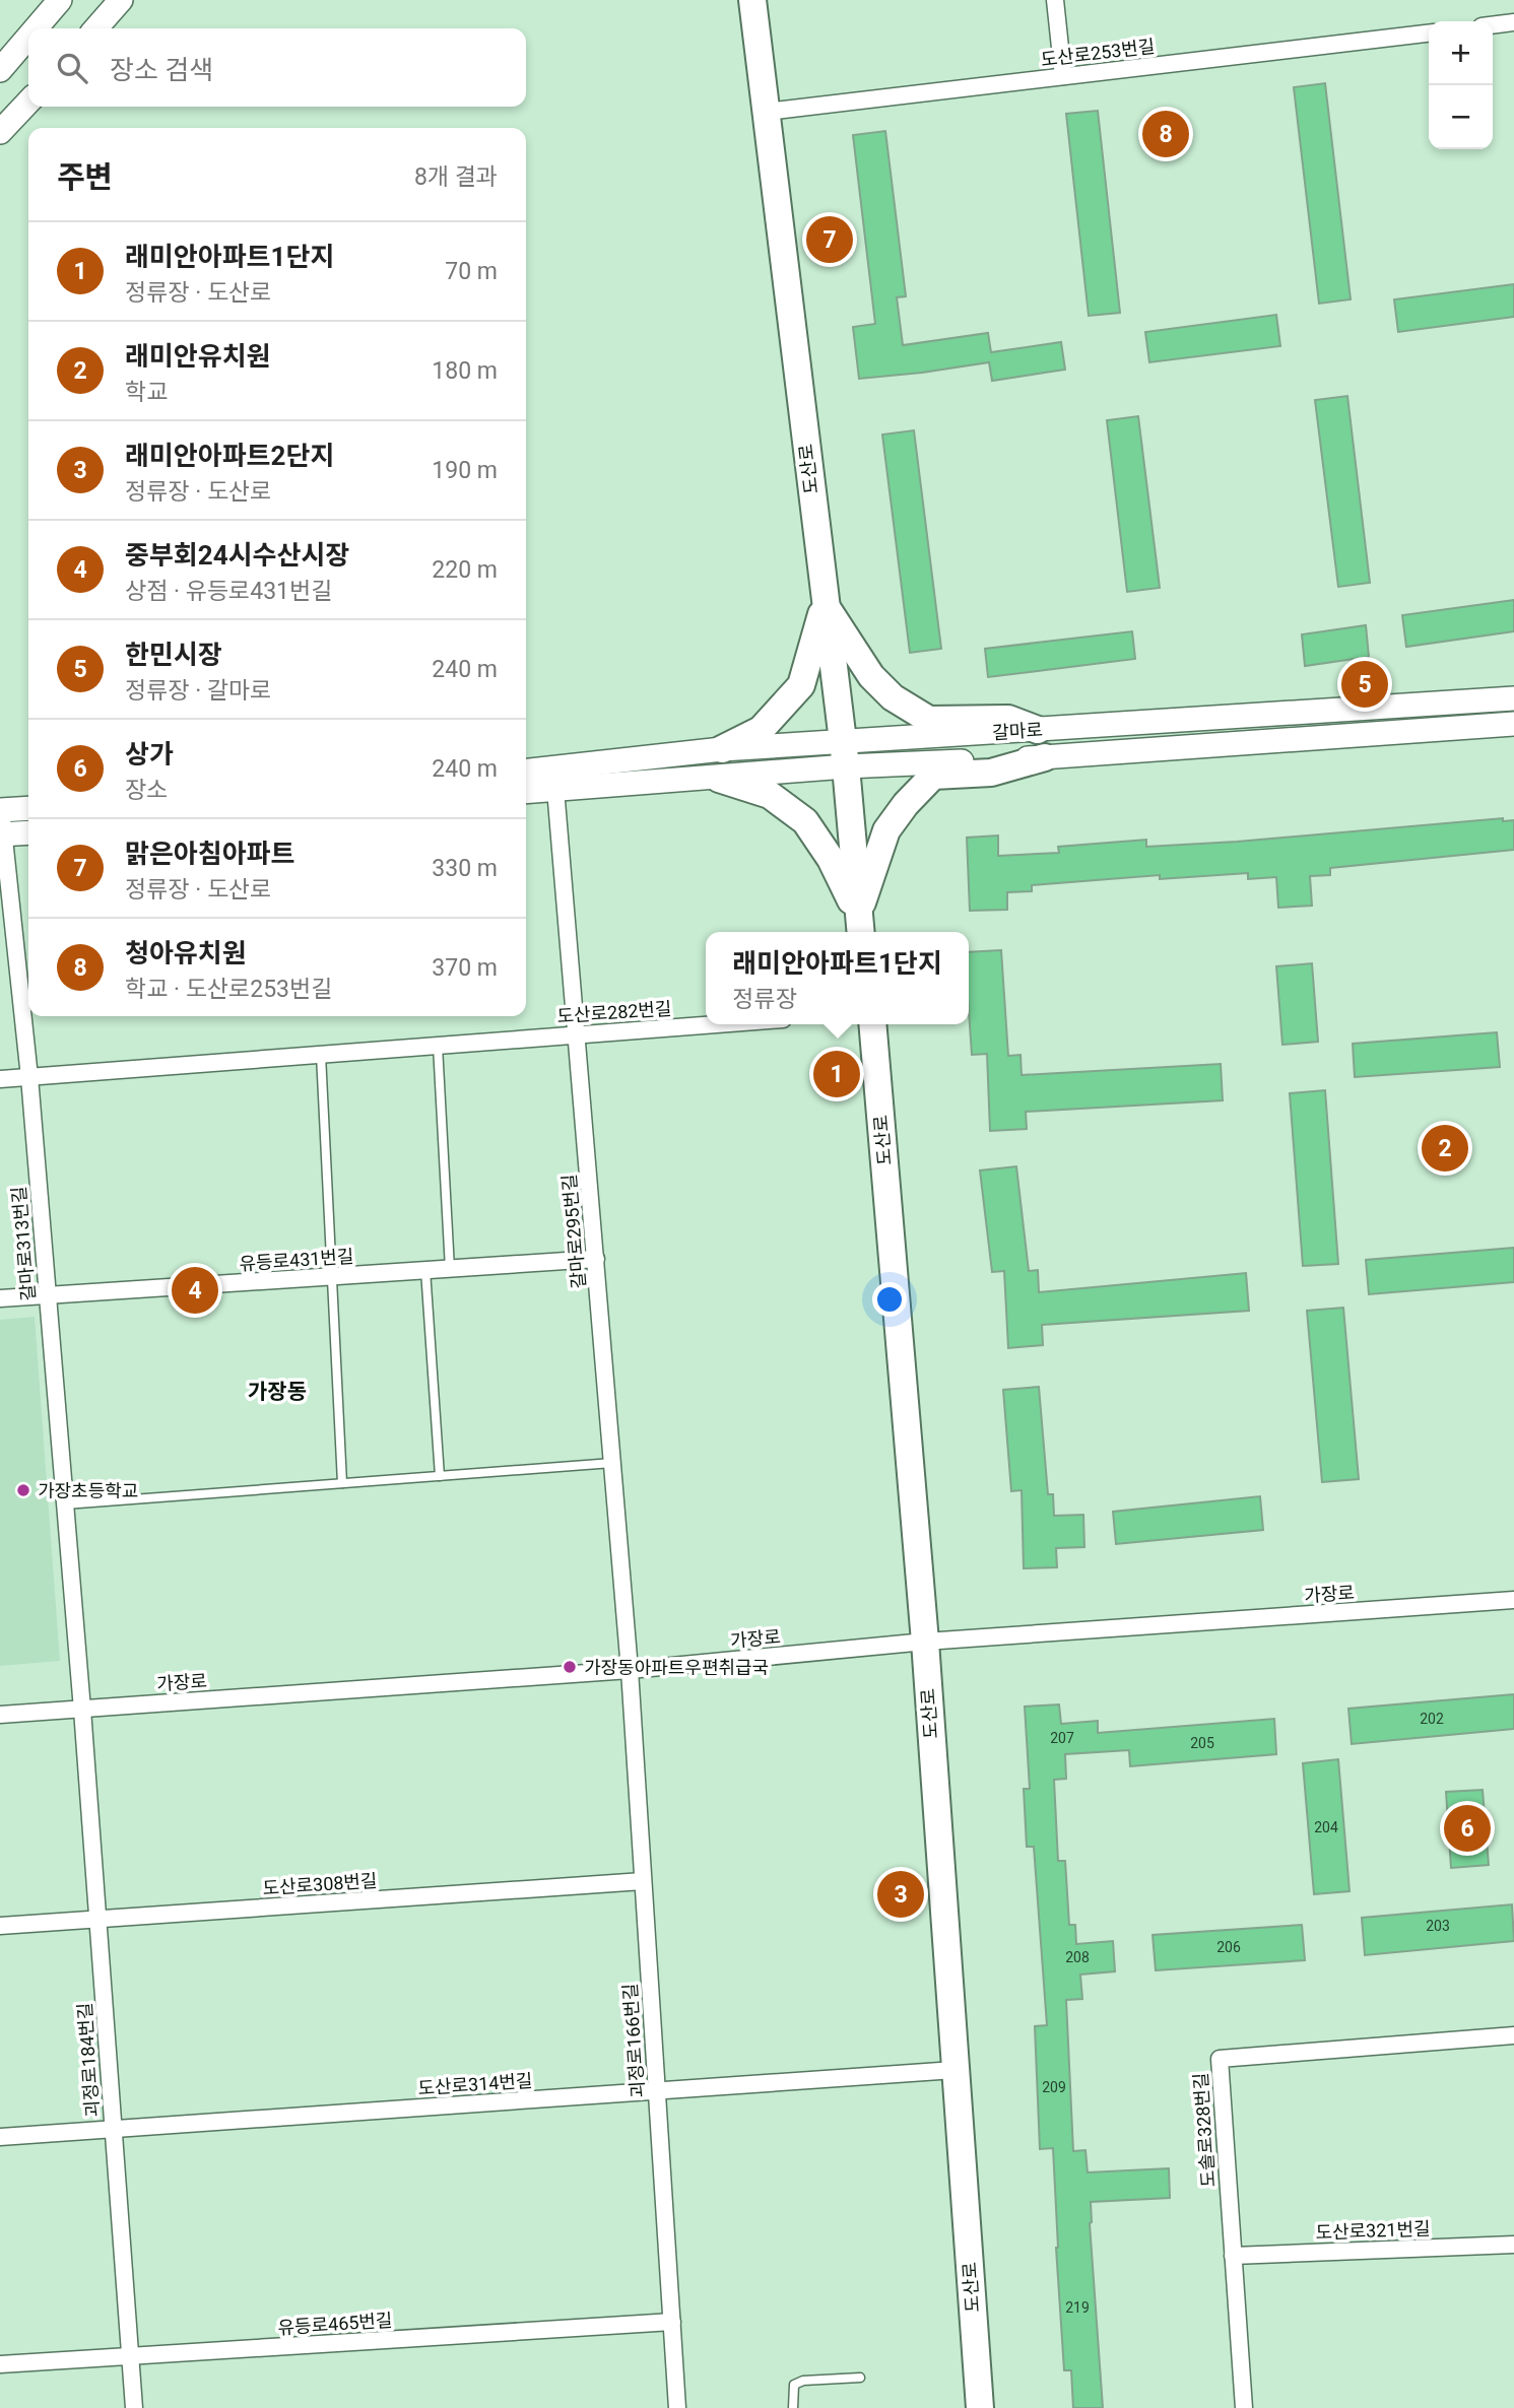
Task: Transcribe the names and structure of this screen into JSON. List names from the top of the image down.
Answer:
{
  "streets": {
    "main road": ["도산로", "갈마로"],
    "street": [
      "도산로253번길",
      "도산로282번길",
      "갈마로295번길",
      "갈마로313번길",
      "유등로431번길",
      "가장로",
      "도산로308번길",
      "괴정로166번길",
      "괴정로184번길",
      "도산로314번길",
      "도솔로328번길",
      "도산로321번길",
      "유등로465번길"
    ]
  },
  "crossings": [
    ["도산로253번길", "도산로"],
    ["도산로", "갈마로"],
    ["도산로", "가장로"],
    ["도산로", "도산로314번길"],
    ["갈마로", "갈마로295번길"],
    ["도산로282번길", "갈마로295번길"],
    ["도산로282번길", "갈마로313번길"],
    ["갈마로295번길", "유등로431번길"],
    ["갈마로295번길", "가장로"],
    ["갈마로295번길", "괴정로166번길"],
    ["갈마로313번길", "유등로431번길"],
    ["갈마로313번길", "가장로"],
    ["갈마로313번길", "괴정로184번길"],
    ["가장로", "괴정로166번길"],
    ["가장로", "괴정로184번길"],
    ["도산로308번길", "괴정로166번길"],
    ["도산로308번길", "괴정로184번길"],
    ["괴정로166번길", "도산로314번길"],
    ["괴정로166번길", "유등로465번길"],
    ["괴정로184번길", "도산로314번길"],
    ["괴정로184번길", "유등로465번길"],
    ["도솔로328번길", "도산로321번길"]
  ],
  "districts": ["가장동"],
  "places": ["가장초등학교", "가장동아파트우편취급국"],
  "house_numbers": [
    "202",
    "207",
    "205",
    "204",
    "203",
    "206",
    "208",
    "209",
    "219"
  ],
  "page": {
    "map_buttons": ["+", "−"],
    "search": "장소 검색",
    "pins": [
      "8",
      "7",
      "5",
      "1",
      "2",
      "4",
      "6",
      "3"
    ],
    "heading": ["주변", "8개 결과"],
    "list": [
      {
        "mark": "1",
        "name": "래미안아파트1단지",
        "note": "정류장 · 도산로",
        "value": "70 m"
      },
      {
        "mark": "2",
        "name": "래미안유치원",
        "note": "학교",
        "value": "180 m"
      },
      {
        "mark": "3",
        "name": "래미안아파트2단지",
        "note": "정류장 · 도산로",
        "value": "190 m"
      },
      {
        "mark": "4",
        "name": "중부회24시수산시장",
        "note": "상점 · 유등로431번길",
        "value": "220 m"
      },
      {
        "mark": "5",
        "name": "한민시장",
        "note": "정류장 · 갈마로",
        "value": "240 m"
      },
      {
        "mark": "6",
        "name": "상가",
        "note": "장소",
        "value": "240 m"
      },
      {
        "mark": "7",
        "name": "맑은아침아파트",
        "note": "정류장 · 도산로",
        "value": "330 m"
      },
      {
        "mark": "8",
        "name": "청아유치원",
        "note": "학교 · 도산로253번길",
        "value": "370 m"
      }
    ],
    "popup": ["래미안아파트1단지", "정류장"]
  }
}
